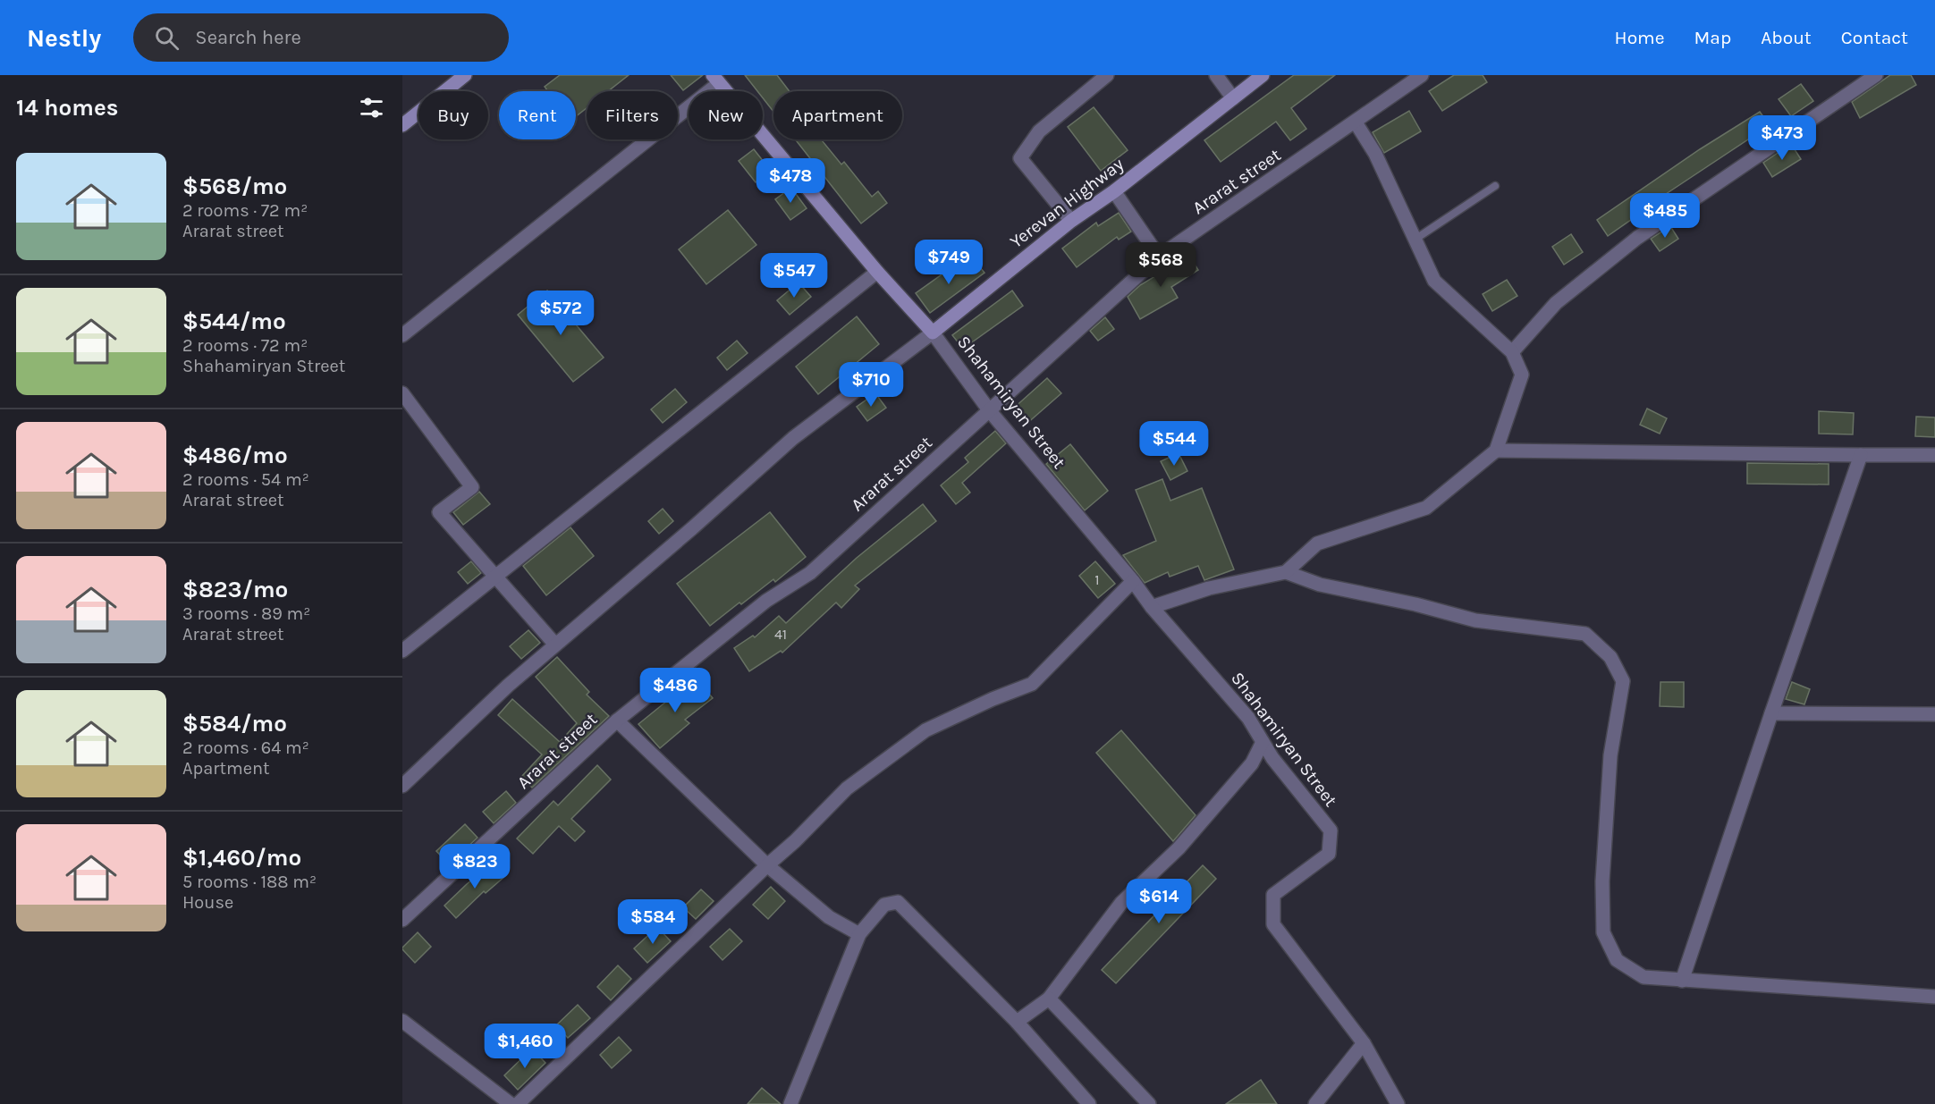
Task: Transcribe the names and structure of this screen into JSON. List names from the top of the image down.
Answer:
{
  "streets": {
    "main road": ["Yerevan Highway"],
    "street": ["Ararat street", "Shahamiryan Street"]
  },
  "crossings": [
    ["Ararat street", "Shahamiryan Street"],
    ["Yerevan Highway", "Shahamiryan Street"]
  ],
  "house_numbers": ["1", "41"],
  "page": {
    "header": "Nestly",
    "search": "Search here",
    "nav": [
      "Home",
      "Map",
      "About",
      "Contact"
    ],
    "heading": "14 homes",
    "chip": [
      "Buy",
      "Rent",
      "Filters",
      "New",
      "Apartment"
    ],
    "price": [
      "$473",
      "$478",
      "$485",
      "$749",
      "$568",
      "$547",
      "$572",
      "$710",
      "$544",
      "$486",
      "$823",
      "$614",
      "$584",
      "$1,460"
    ],
    "list": [
      {
        "name": "$568/mo",
        "note": "2 rooms · 72 m² · Ararat street"
      },
      {
        "name": "$544/mo",
        "note": "2 rooms · 72 m² · Shahamiryan Street"
      },
      {
        "name": "$486/mo",
        "note": "2 rooms · 54 m² · Ararat street"
      },
      {
        "name": "$823/mo",
        "note": "3 rooms · 89 m² · Ararat street"
      },
      {
        "name": "$584/mo",
        "note": "2 rooms · 64 m² · Apartment"
      },
      {
        "name": "$1,460/mo",
        "note": "5 rooms · 188 m² · House"
      }
    ]
  }
}
